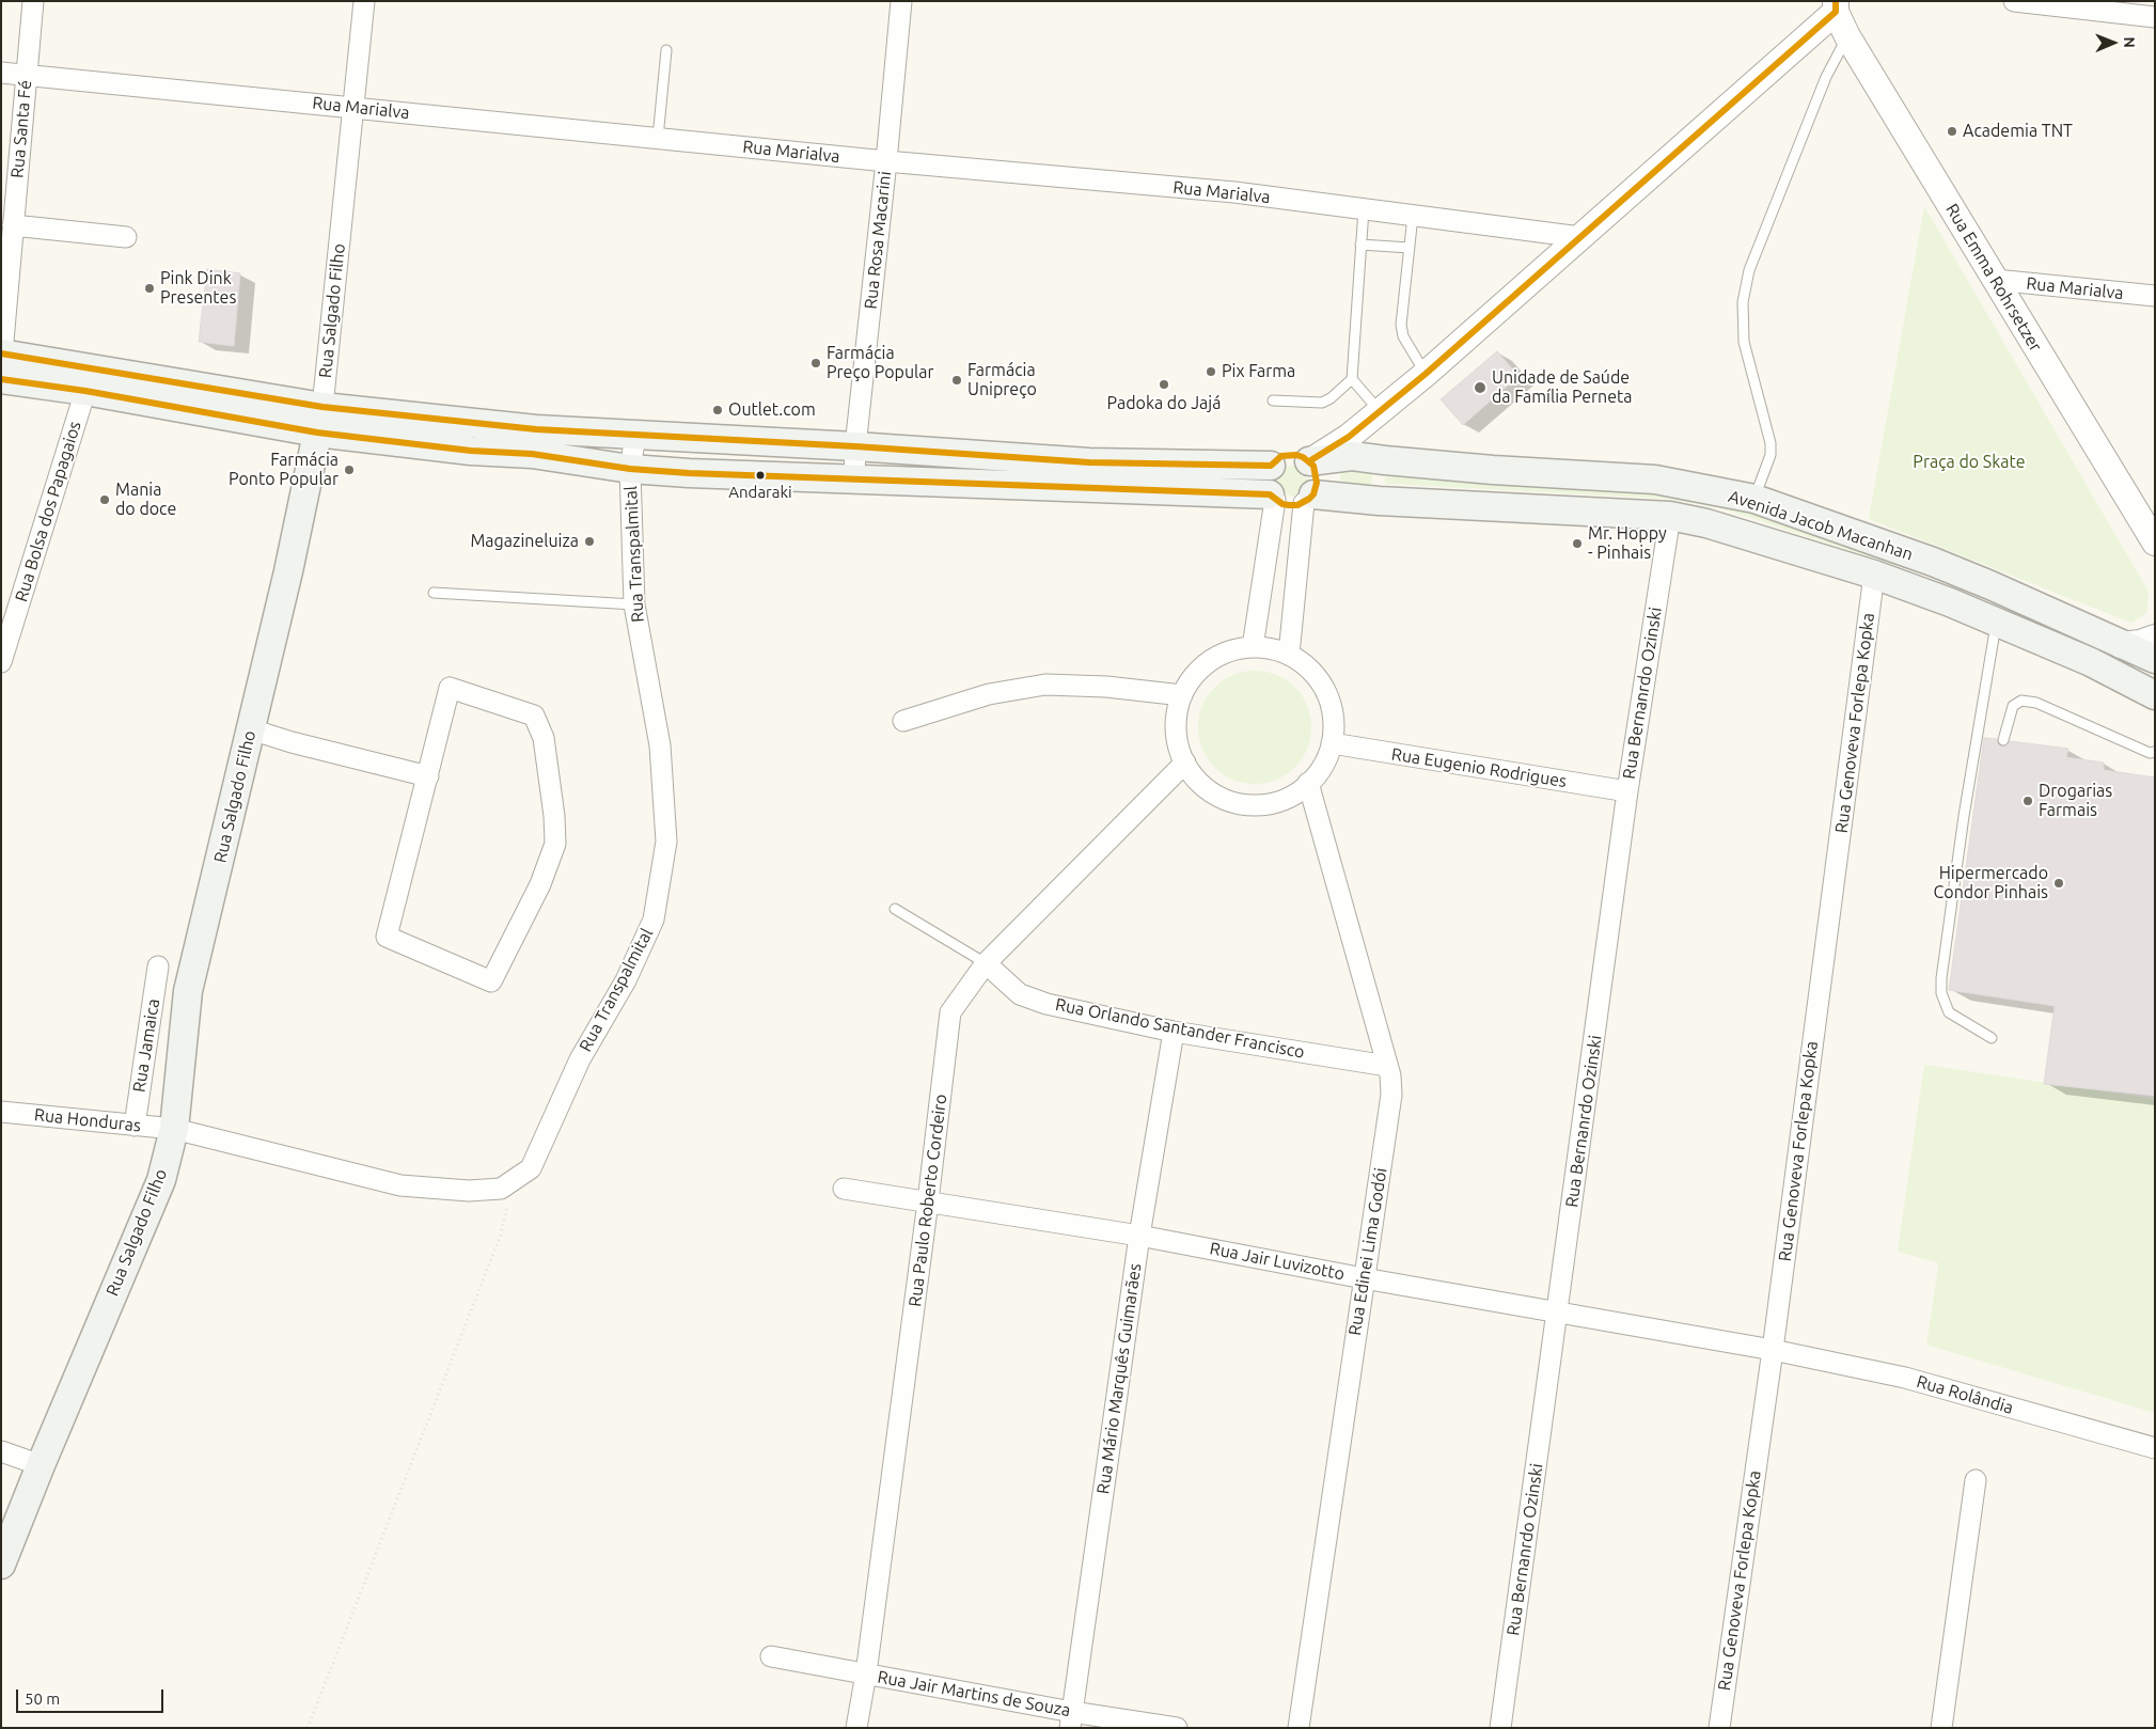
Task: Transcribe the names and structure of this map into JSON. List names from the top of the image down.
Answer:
{
  "streets": {
    "main road": ["Rua Salgado Filho", "Avenida Jacob Macanhan"],
    "street": [
      "Rua Marialva",
      "Rua Santa Fé",
      "Rua Rosa Macarini",
      "Rua Emma Rohrsetzer",
      "Rua Bolsa dos Papagaios",
      "Rua Transpalmital",
      "Rua Bernanrdo Ozinski",
      "Rua Genoveva Forlepa Kopka",
      "Rua Eugenio Rodrigues",
      "Rua Orlando Santander Francisco",
      "Rua Jamaica",
      "Rua Honduras",
      "Rua Paulo Roberto Cordeiro",
      "Rua Edinei Lima Godói",
      "Rua Jair Luvizotto",
      "Rua Mário Marquês Guimarães",
      "Rua Rolândia",
      "Rua Jair Martins de Souza"
    ]
  },
  "crossings": [
    ["Rua Marialva", "Rua Santa Fé"],
    ["Rua Marialva", "Rua Rosa Macarini"],
    ["Rua Marialva", "Rua Emma Rohrsetzer"],
    ["Rua Marialva", "Rua Salgado Filho"],
    ["Rua Salgado Filho", "Rua Transpalmital"],
    ["Rua Salgado Filho", "Rua Honduras"],
    ["Avenida Jacob Macanhan", "Rua Bernanrdo Ozinski"],
    ["Avenida Jacob Macanhan", "Rua Genoveva Forlepa Kopka"],
    ["Rua Transpalmital", "Rua Honduras"],
    ["Rua Bernanrdo Ozinski", "Rua Eugenio Rodrigues"],
    ["Rua Bernanrdo Ozinski", "Rua Jair Luvizotto"],
    ["Rua Genoveva Forlepa Kopka", "Rua Jair Luvizotto"],
    ["Rua Genoveva Forlepa Kopka", "Rua Rolândia"],
    ["Rua Eugenio Rodrigues", "Rua Paulo Roberto Cordeiro"],
    ["Rua Eugenio Rodrigues", "Rua Edinei Lima Godói"],
    ["Rua Orlando Santander Francisco", "Rua Paulo Roberto Cordeiro"],
    ["Rua Orlando Santander Francisco", "Rua Edinei Lima Godói"],
    ["Rua Orlando Santander Francisco", "Rua Mário Marquês Guimarães"],
    ["Rua Jamaica", "Rua Honduras"],
    ["Rua Paulo Roberto Cordeiro", "Rua Edinei Lima Godói"],
    ["Rua Paulo Roberto Cordeiro", "Rua Jair Luvizotto"],
    ["Rua Paulo Roberto Cordeiro", "Rua Jair Martins de Souza"],
    ["Rua Edinei Lima Godói", "Rua Jair Luvizotto"],
    ["Rua Jair Luvizotto", "Rua Mário Marquês Guimarães"],
    ["Rua Jair Luvizotto", "Rua Rolândia"],
    ["Rua Mário Marquês Guimarães", "Rua Jair Martins de Souza"]
  ],
  "parks": ["Praça do Skate"],
  "places": [
    "Academia TNT",
    "Pink Dink Presentes",
    "Farmácia Preço Popular",
    "Pix Farma",
    "Farmácia Unipreço",
    "Padoka do Jajá",
    "Unidade de Saúde da Família Perneta",
    "Outlet.com",
    "Farmácia Ponto Popular",
    "Andaraki",
    "Mania do doce",
    "Magazineluiza",
    "Mr. Hoppy - Pinhais",
    "Drogarias Farmais",
    "Hipermercado Condor Pinhais"
  ],
  "scale_bar": "50 m",
  "north": "right"
}
